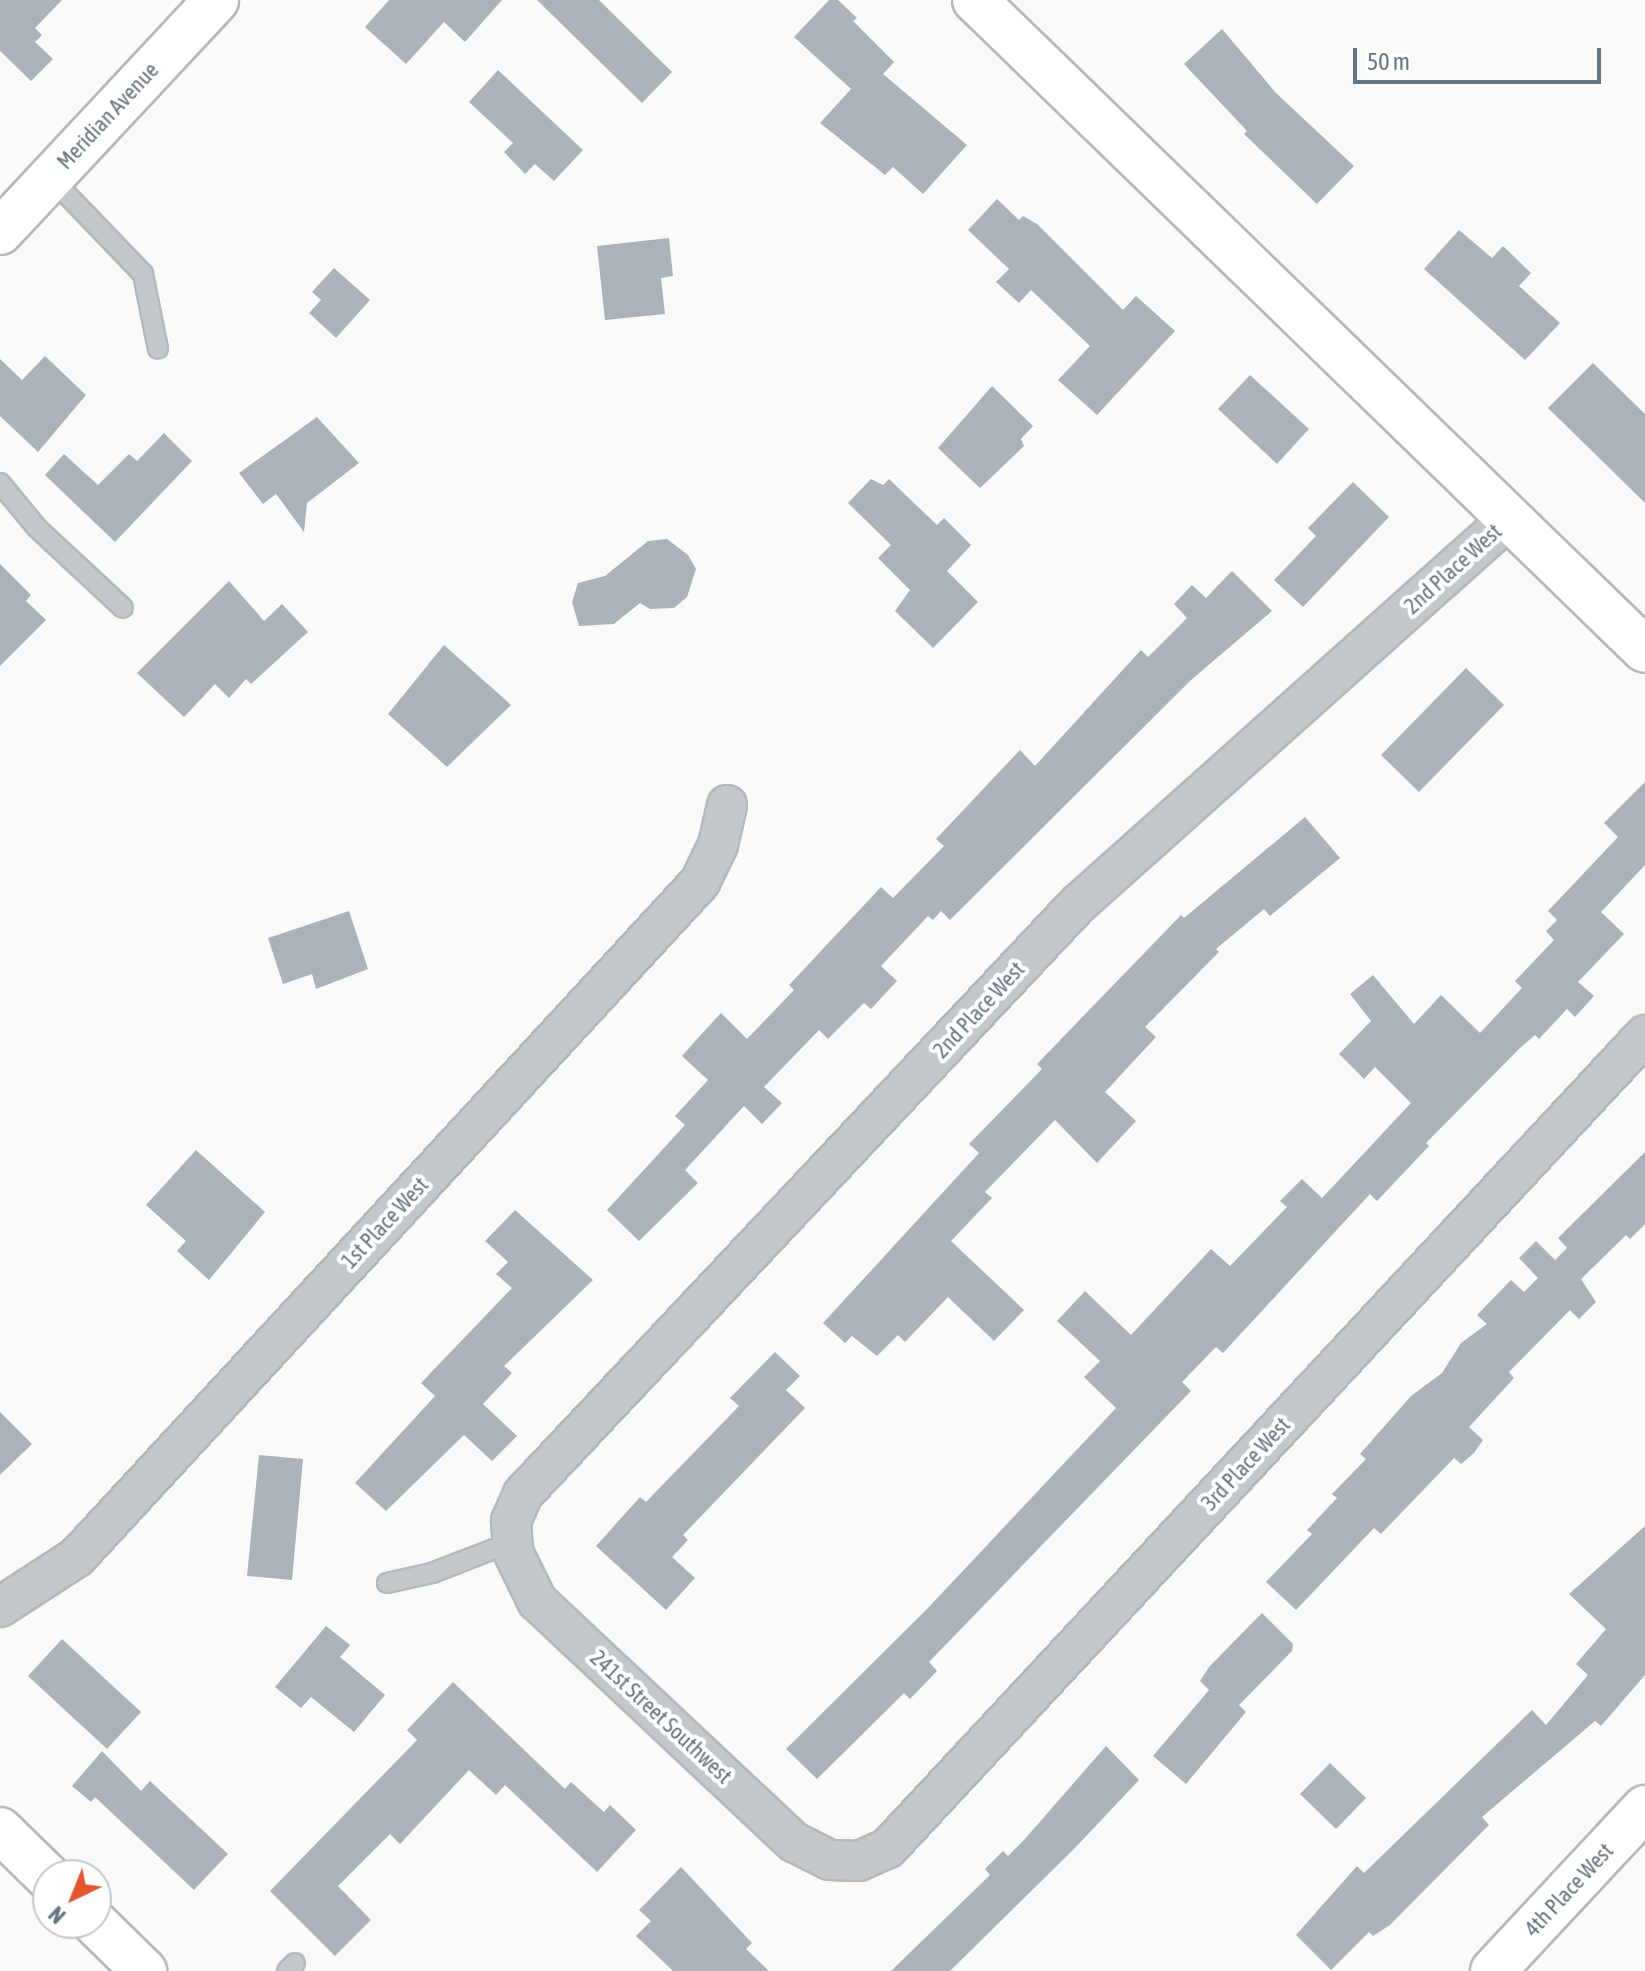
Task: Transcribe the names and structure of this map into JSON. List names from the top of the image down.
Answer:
{
  "streets": {
    "street": [
      "Meridian Avenue",
      "2nd Place West",
      "1st Place West",
      "3rd Place West",
      "241st Street Southwest",
      "4th Place West"
    ]
  },
  "crossings": [
    ["2nd Place West", "241st Street Southwest"],
    ["3rd Place West", "241st Street Southwest"]
  ],
  "scale_bar": "50 m",
  "north": "bottom left"
}
